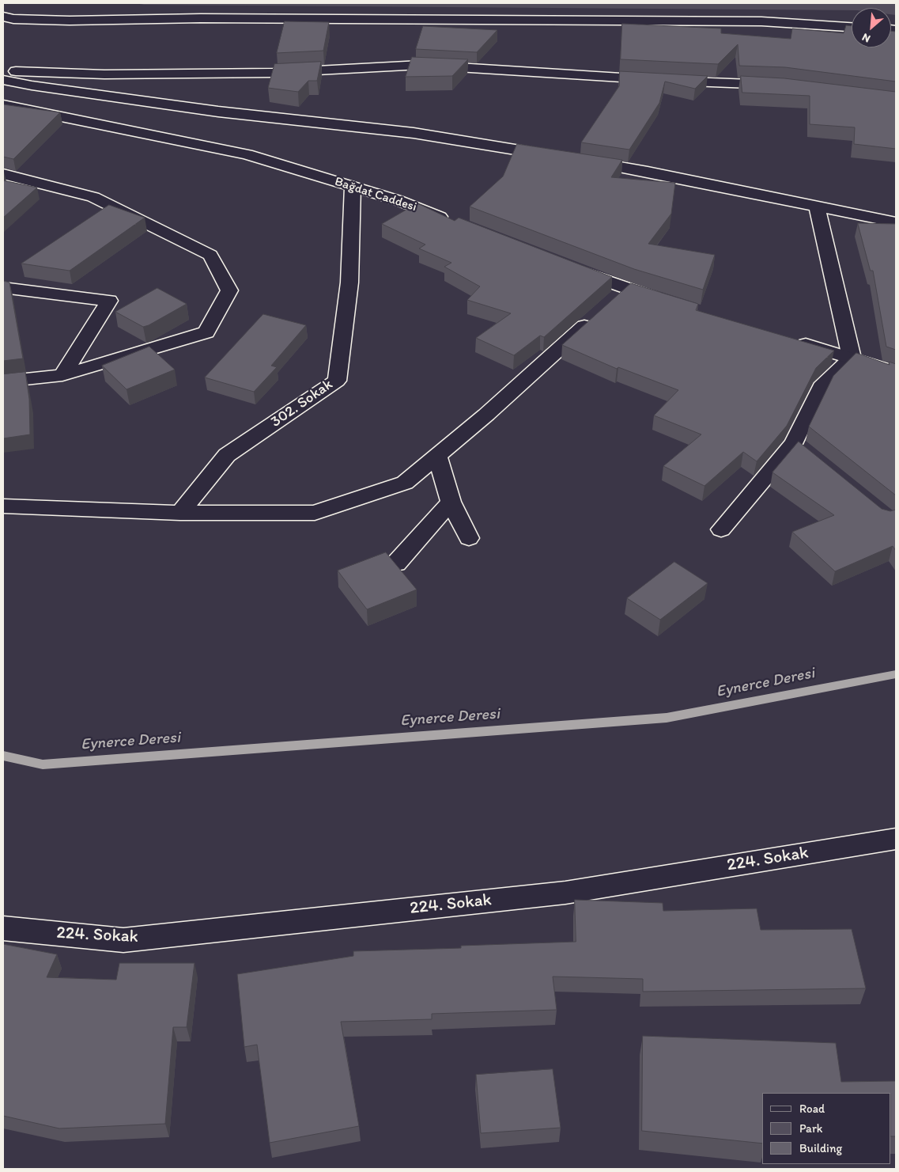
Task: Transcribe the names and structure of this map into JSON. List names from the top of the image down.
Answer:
{
  "streets": {
    "street": ["Bağdat Caddesi", "302. Sokak", "224. Sokak"]
  },
  "crossings": [
    ["Bağdat Caddesi", "302. Sokak"]
  ],
  "water": ["Eynerce Deresi"],
  "legend": ["Road", "Park", "Building"],
  "north": "bottom left"
}
